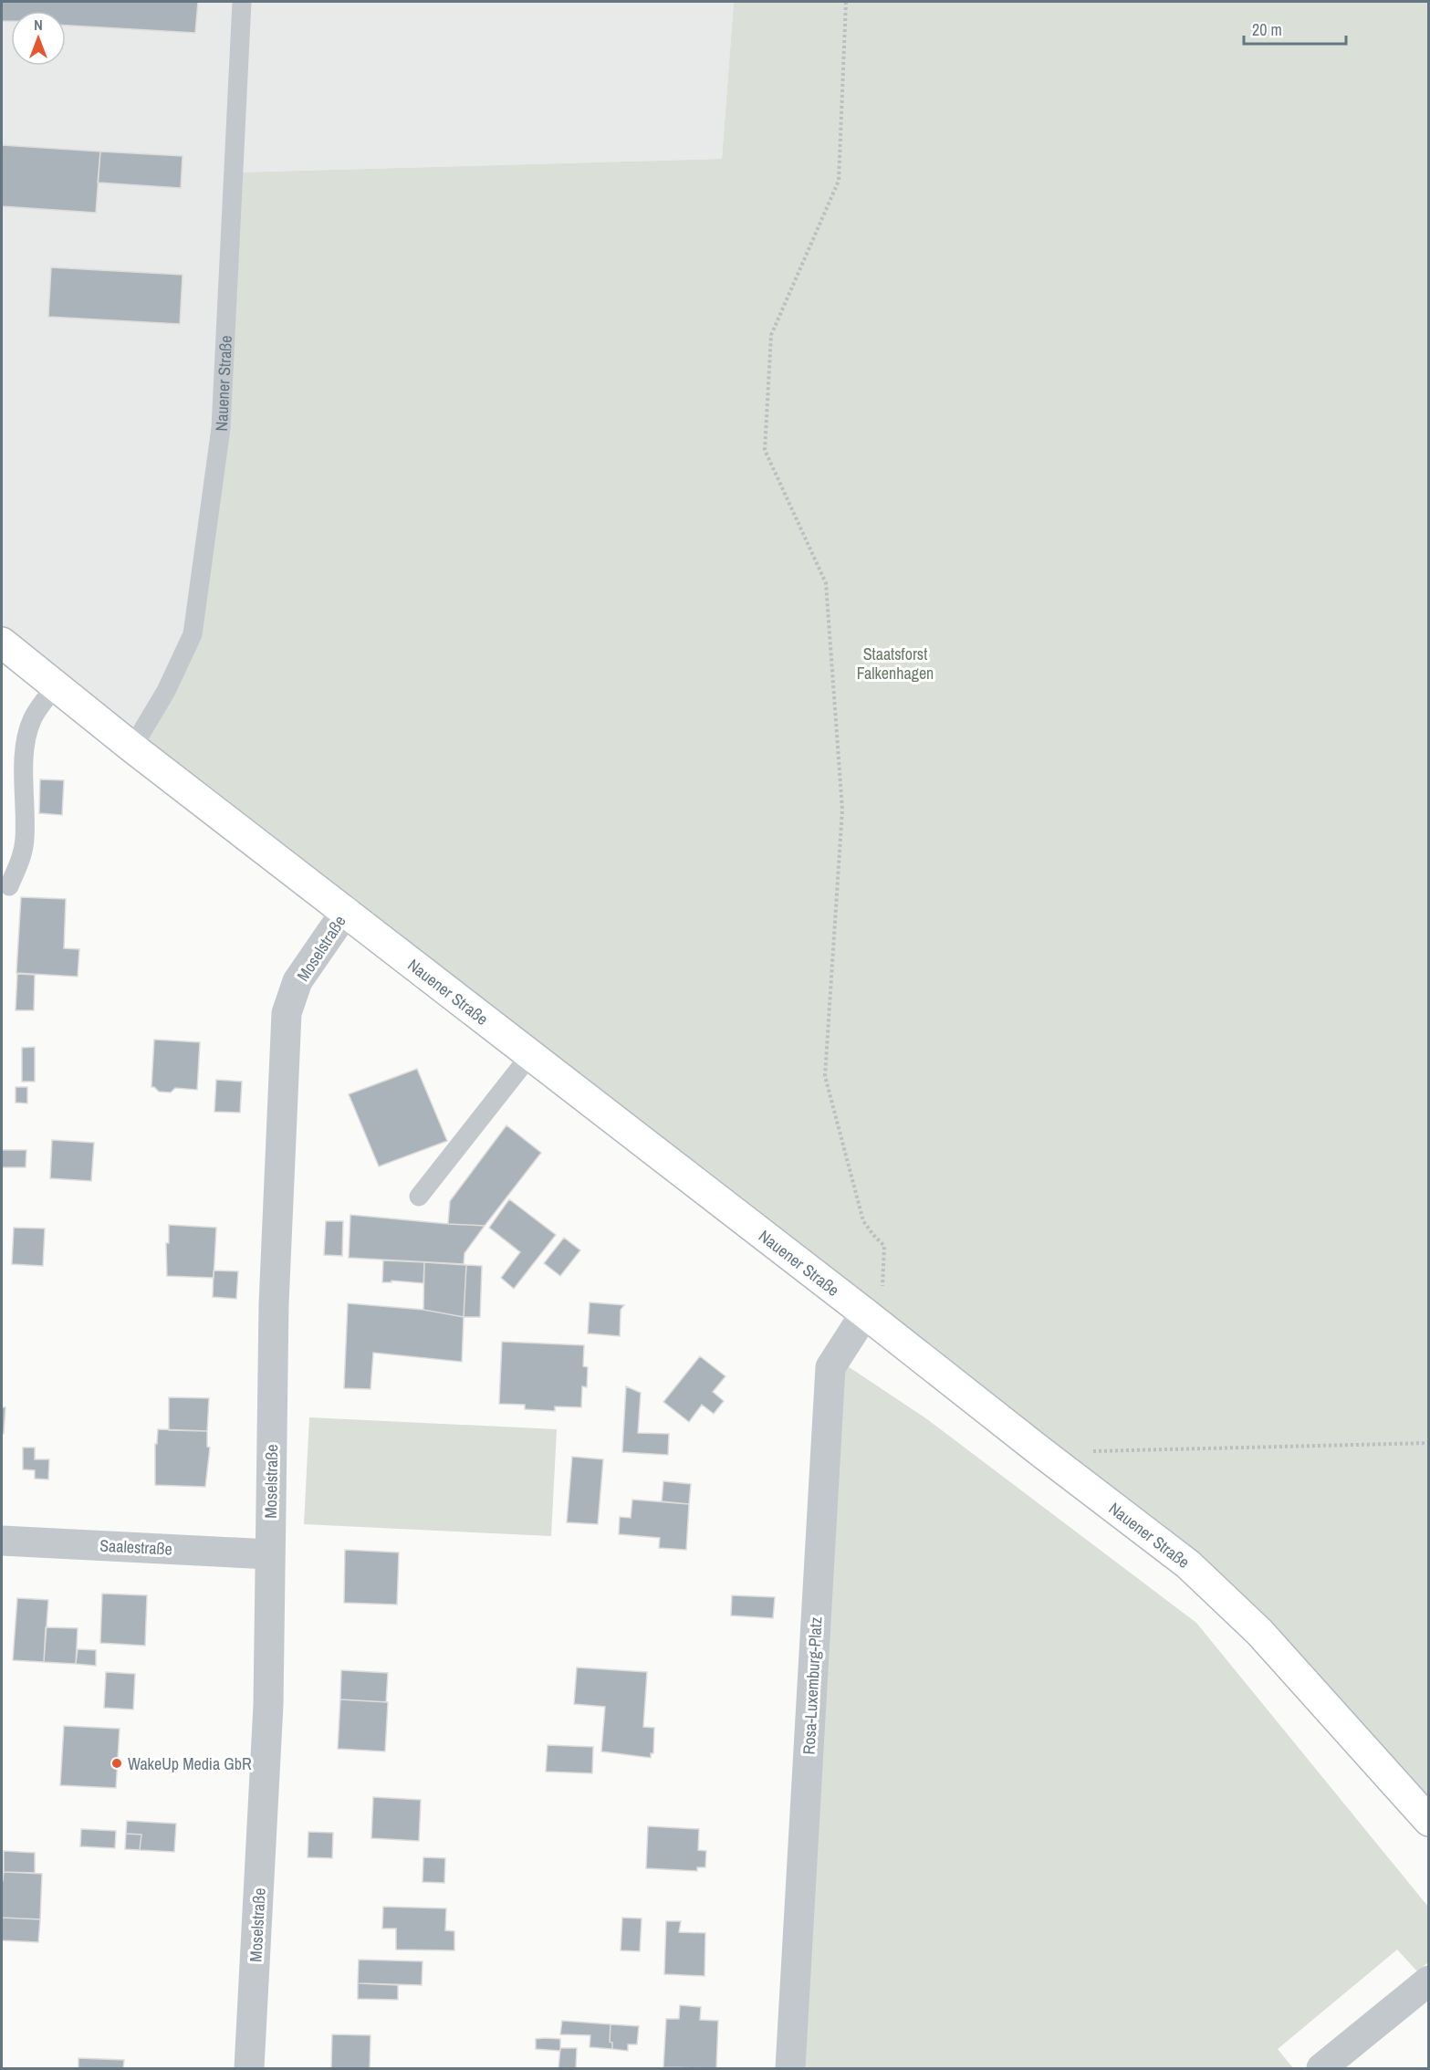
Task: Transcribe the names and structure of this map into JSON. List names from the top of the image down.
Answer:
{
  "streets": {
    "main road": ["Nauener Straße"],
    "street": ["Moselstraße", "Saalestraße", "Rosa-Luxemburg-Platz"]
  },
  "crossings": [
    ["Nauener Straße", "Moselstraße"],
    ["Nauener Straße", "Rosa-Luxemburg-Platz"],
    ["Moselstraße", "Saalestraße"]
  ],
  "parks": ["Staatsforst Falkenhagen"],
  "places": ["WakeUp Media GbR"],
  "scale_bar": "20 m",
  "north": "top"
}
